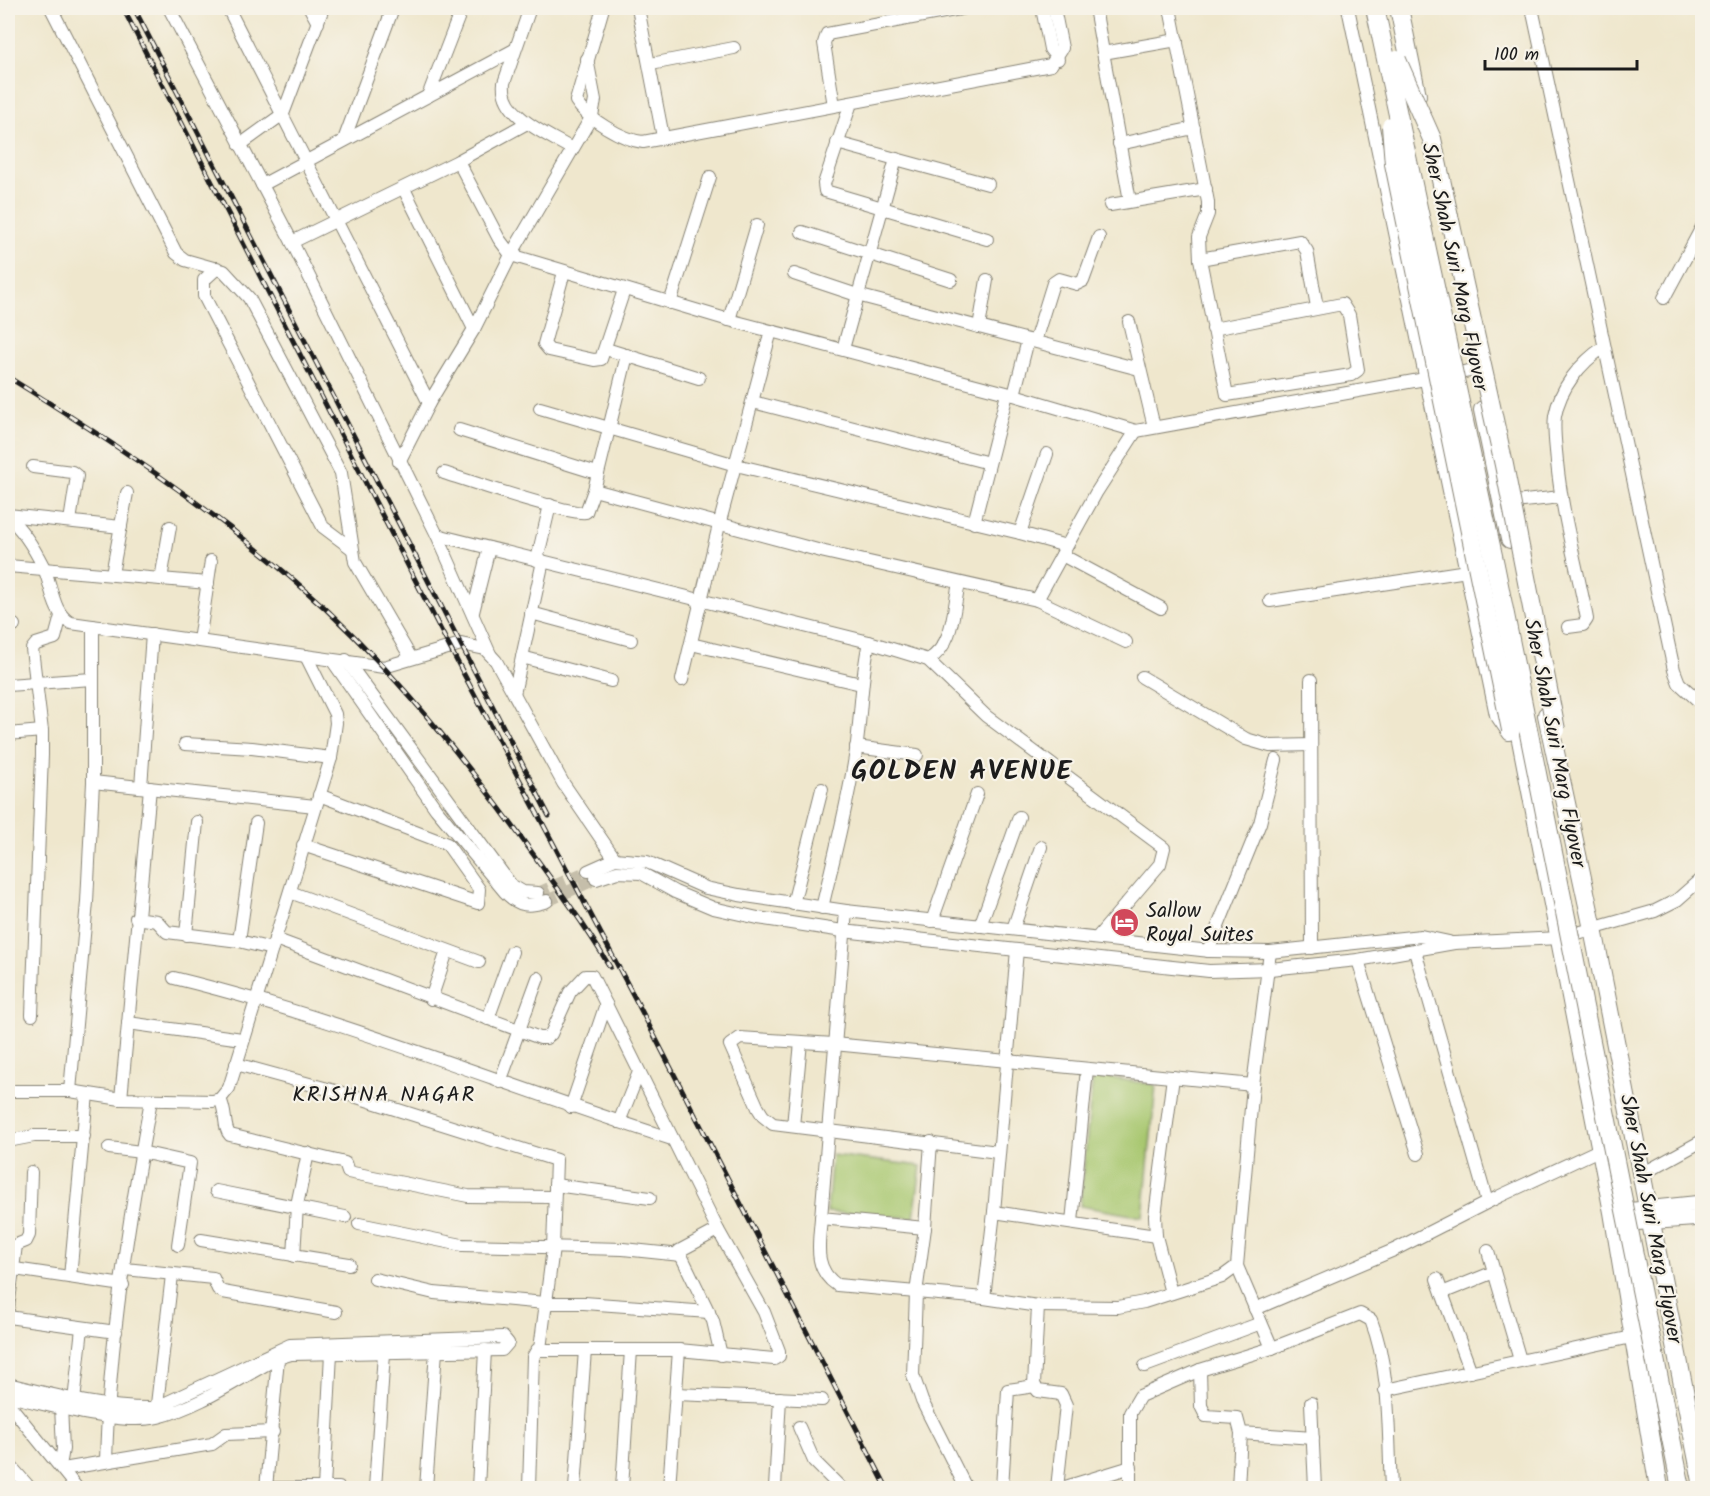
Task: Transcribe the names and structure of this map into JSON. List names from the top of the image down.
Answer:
{
  "streets": {
    "highway": ["Sher Shah Suri Marg Flyover"]
  },
  "districts": ["GOLDEN AVENUE", "KRISHNA NAGAR"],
  "places": {
    "hotel": ["Sallow Royal Suites"]
  },
  "scale_bar": "100 m"
}
